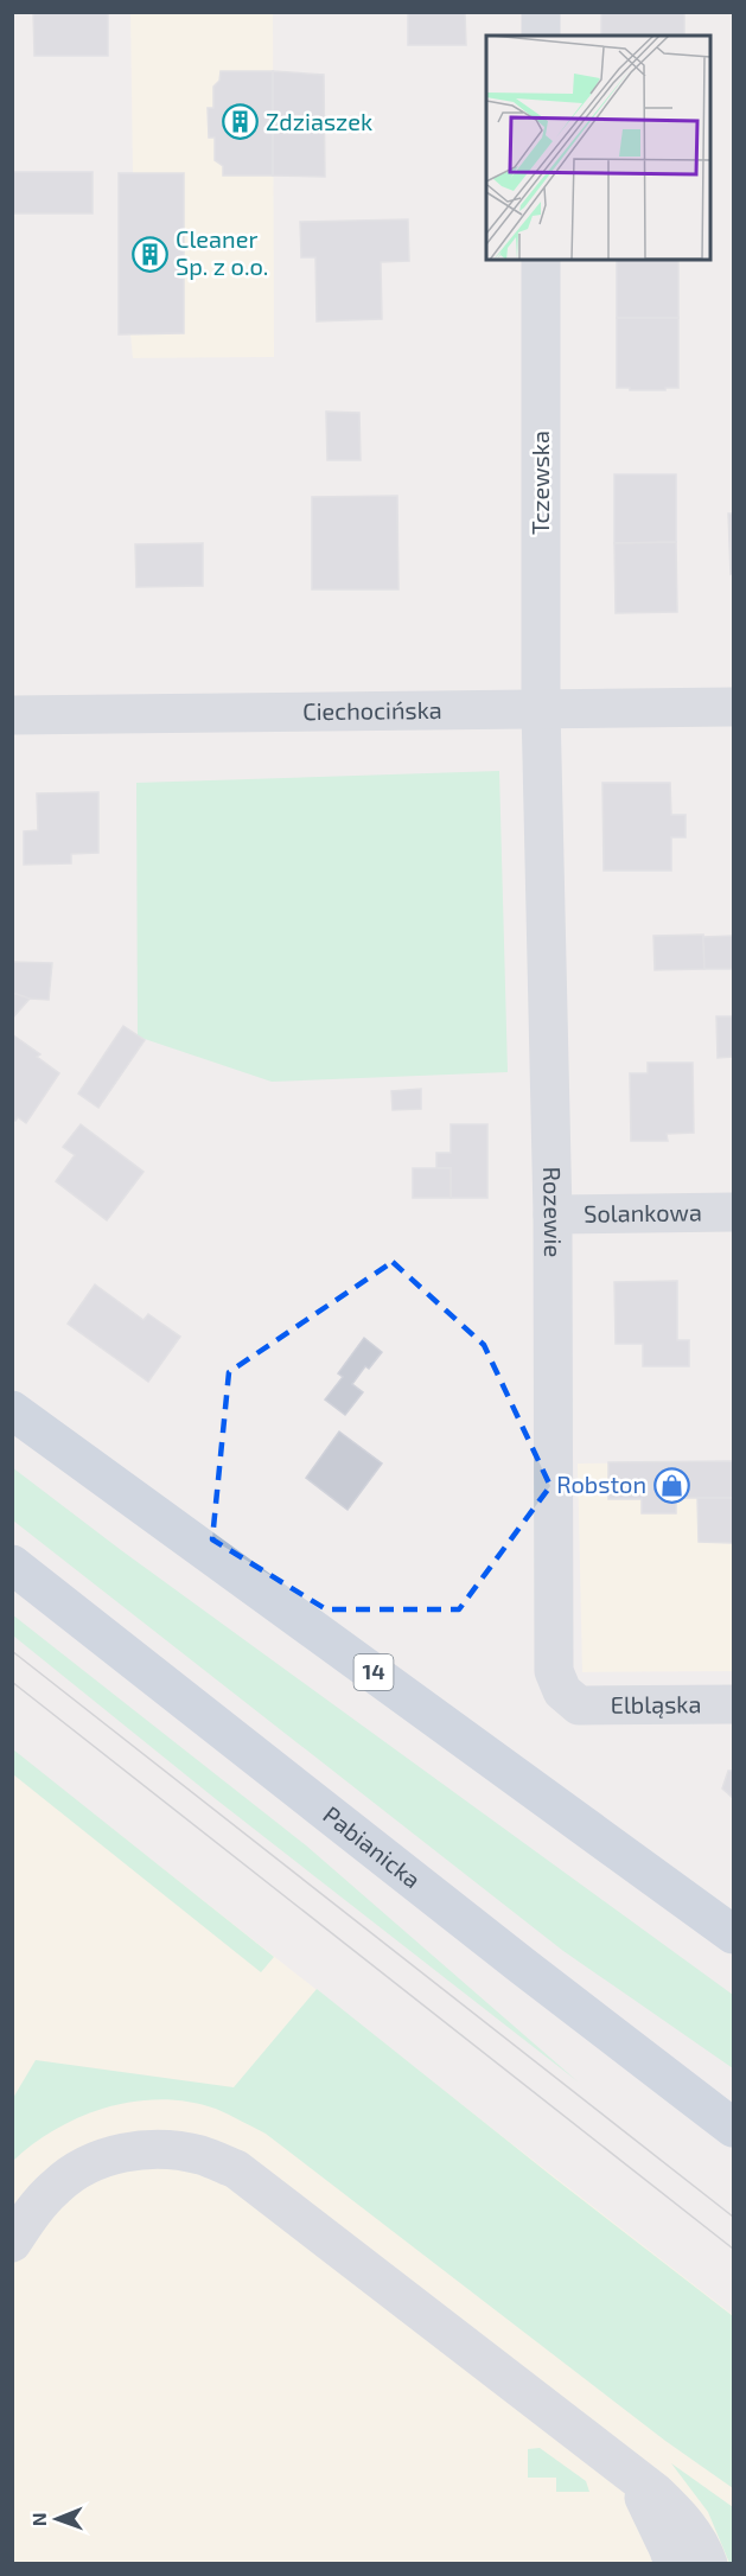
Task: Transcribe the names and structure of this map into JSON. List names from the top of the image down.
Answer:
{
  "streets": {
    "main road": ["14", "Pabianicka"],
    "street": [
      "Tczewska",
      "Ciechocińska",
      "Rozewie",
      "Solankowa",
      "Elbląska"
    ]
  },
  "crossings": [
    ["Tczewska", "Ciechocińska"],
    ["Tczewska", "Rozewie"],
    ["Ciechocińska", "Rozewie"],
    ["Rozewie", "Solankowa"],
    ["Rozewie", "Elbląska"]
  ],
  "places": {
    "building": ["Zdziaszek", "Cleaner Sp. z o.o."],
    "shop": ["Robston"]
  },
  "north": "left"
}
